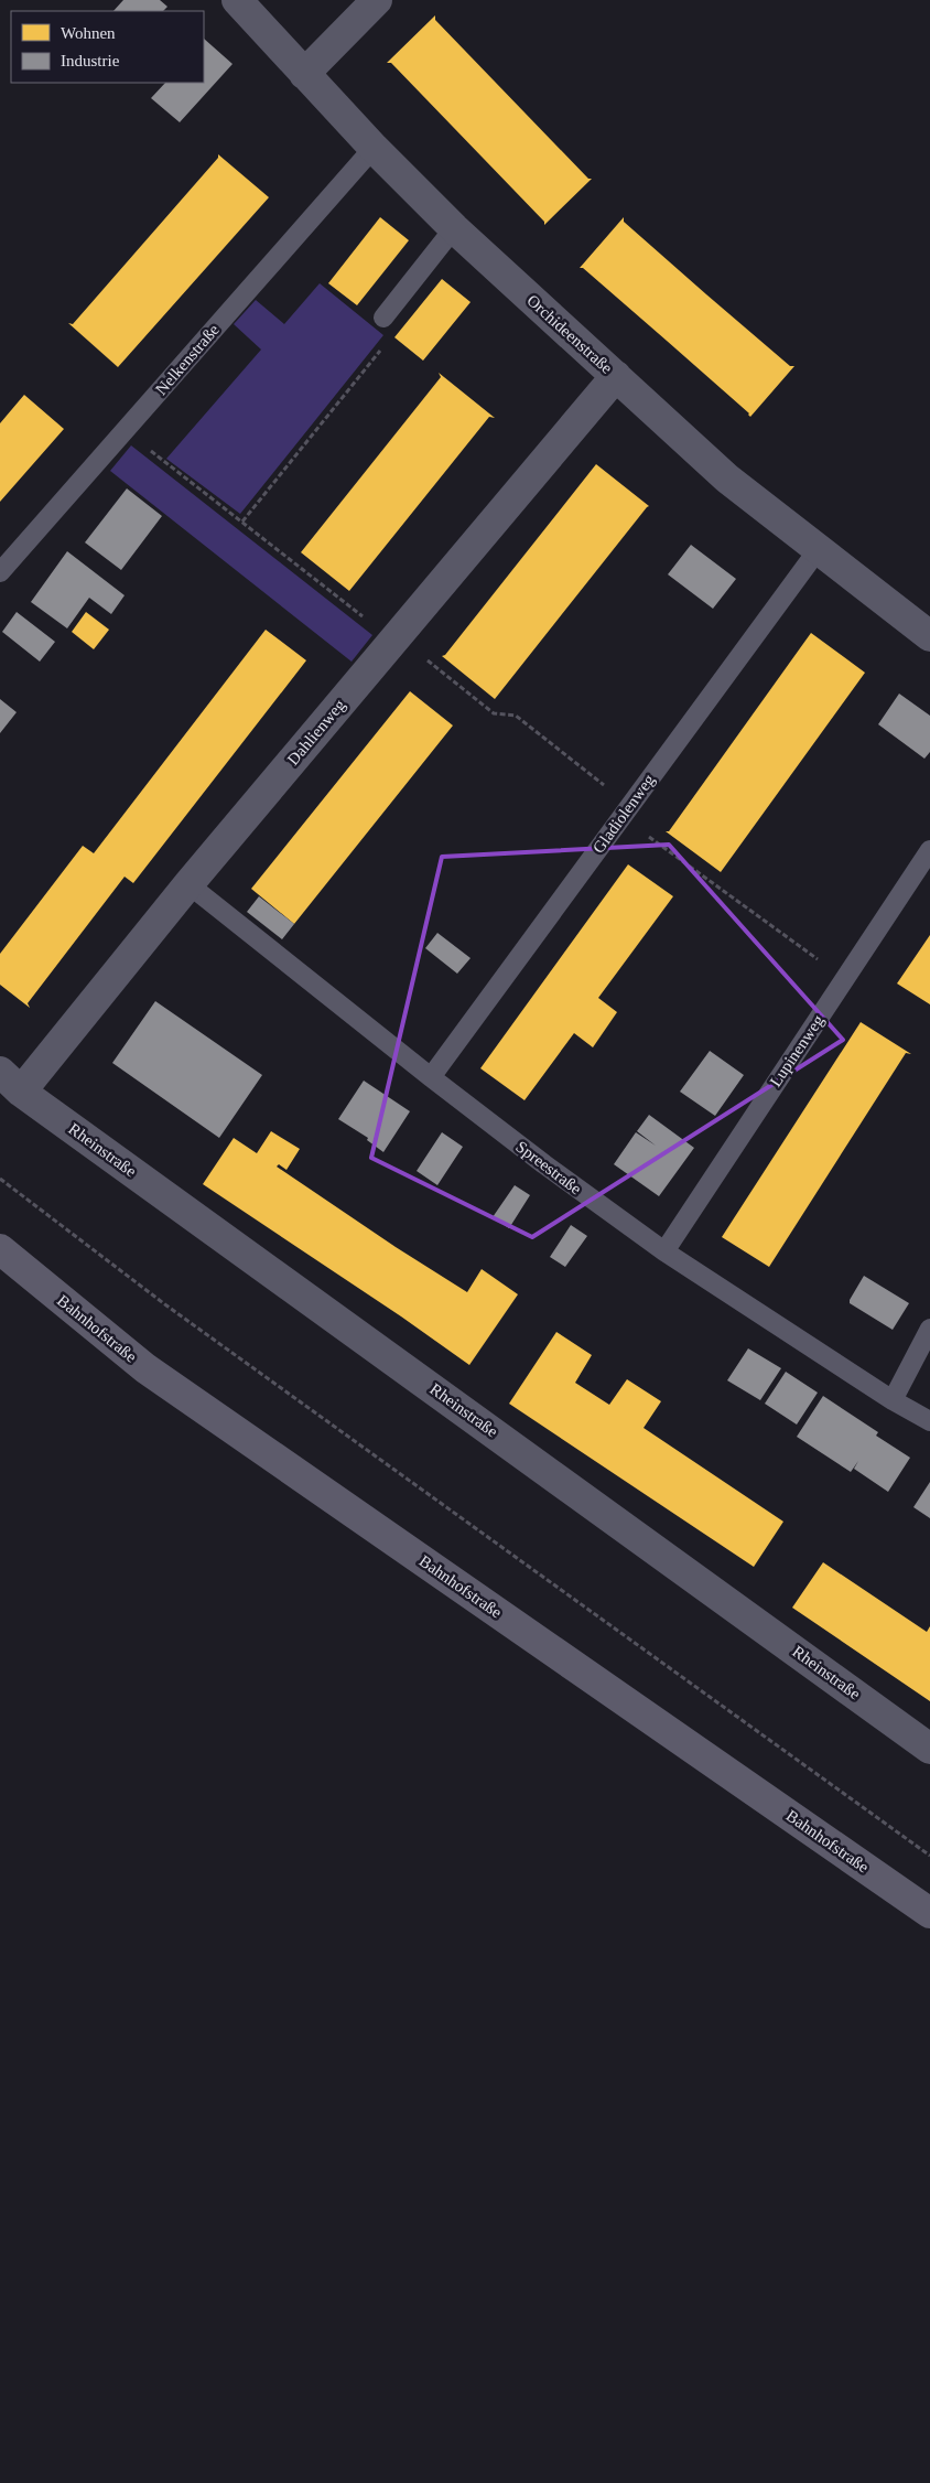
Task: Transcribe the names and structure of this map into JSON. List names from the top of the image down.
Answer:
{
  "streets": {
    "main road": ["Bahnhofstraße"],
    "street": ["Orchideenstraße", "Dahlienweg", "Rheinstraße"],
    "lane": [
      "Nelkenstraße",
      "Gladiolenweg",
      "Lupinenweg",
      "Spreestraße"
    ]
  },
  "crossings": [
    ["Orchideenstraße", "Nelkenstraße"],
    ["Orchideenstraße", "Dahlienweg"],
    ["Orchideenstraße", "Gladiolenweg"],
    ["Dahlienweg", "Rheinstraße"],
    ["Dahlienweg", "Spreestraße"],
    ["Gladiolenweg", "Spreestraße"],
    ["Lupinenweg", "Spreestraße"]
  ],
  "legend": ["Wohnen", "Industrie"]
}
